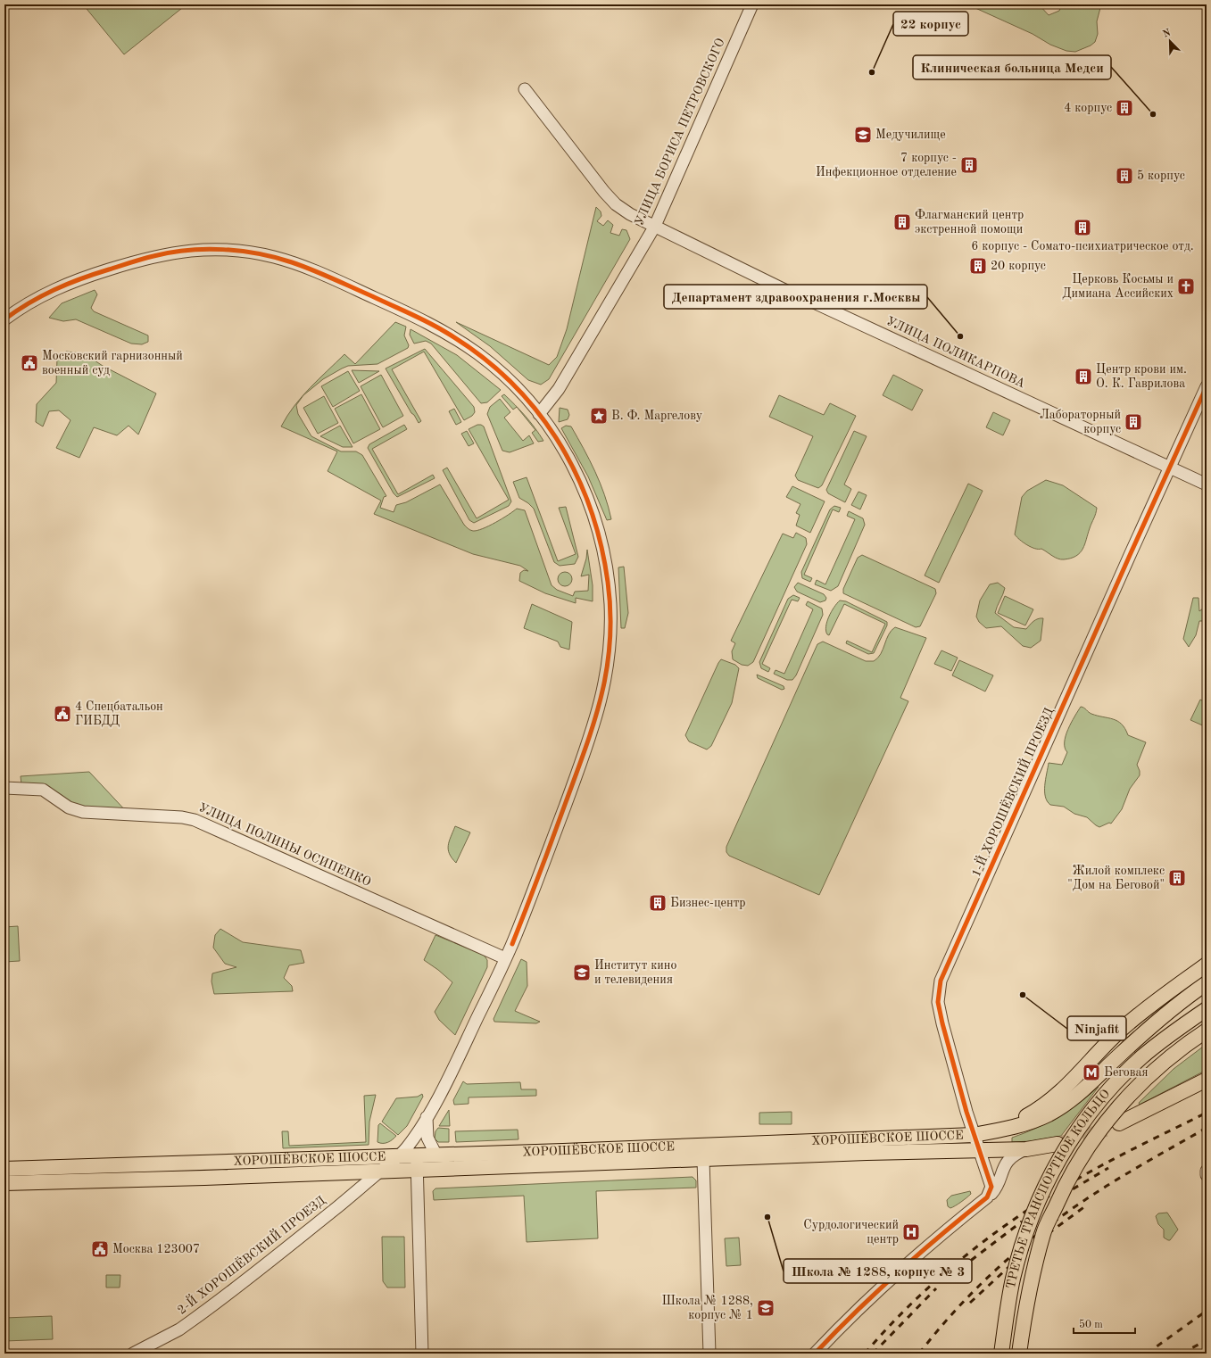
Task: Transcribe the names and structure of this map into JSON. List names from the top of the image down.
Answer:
{
  "streets": {
    "main road": ["ХОРОШЁВСКОЕ ШОССЕ", "ТРЕТЬЕ ТРАНСПОРТНОЕ КОЛЬЦО"],
    "street": [
      "УЛИЦА БОРИСА ПЕТРОВСКОГО",
      "УЛИЦА ПОЛИКАРПОВА",
      "1-Й ХОРОШЁВСКИЙ ПРОЕЗД",
      "УЛИЦА ПОЛИНЫ ОСИПЕНКО",
      "2-Й ХОРОШЁВСКИЙ ПРОЕЗД"
    ]
  },
  "crossings": [
    ["УЛИЦА БОРИСА ПЕТРОВСКОГО", "УЛИЦА ПОЛИКАРПОВА"],
    ["УЛИЦА БОРИСА ПЕТРОВСКОГО", "2-Й ХОРОШЁВСКИЙ ПРОЕЗД"],
    ["УЛИЦА ПОЛИКАРПОВА", "1-Й ХОРОШЁВСКИЙ ПРОЕЗД"],
    ["1-Й ХОРОШЁВСКИЙ ПРОЕЗД", "ХОРОШЁВСКОЕ ШОССЕ"],
    ["УЛИЦА ПОЛИНЫ ОСИПЕНКО", "2-Й ХОРОШЁВСКИЙ ПРОЕЗД"],
    ["ХОРОШЁВСКОЕ ШОССЕ", "2-Й ХОРОШЁВСКИЙ ПРОЕЗД"]
  ],
  "places": {
    "other": [
      "22 корпус",
      "Клиническая больница Медси",
      "Департамент здравоохранения г.Москвы",
      "Ninjafit",
      "Школа № 1288, корпус № 3"
    ],
    "building": [
      "4 корпус",
      "7 корпус - Инфекционное отделение",
      "5 корпус",
      "Флагманский центр экстренной помощи",
      "6 корпус - Сомато-психиатрическое отд.",
      "20 корпус",
      "Центр крови им. О. К. Гаврилова",
      "Лабораторный корпус",
      "Жилой комплекс \"Дом на Беговой\"",
      "Бизнес-центр"
    ],
    "school or university": ["Медучилище", "Институт кино и телевидения", "Школа № 1288, корпус № 1"],
    "church": ["Церковь Косьмы и Димиана Ассийских"],
    "public building": ["Московский гарнизонный военный суд", "4 Спецбатальон ГИБДД", "Москва 123007"],
    "place": ["В. Ф. Маргелову"],
    "metro station": ["Беговая"],
    "hospital": ["Сурдологический центр"]
  },
  "scale_bar": "50 m",
  "north": "top left"
}
